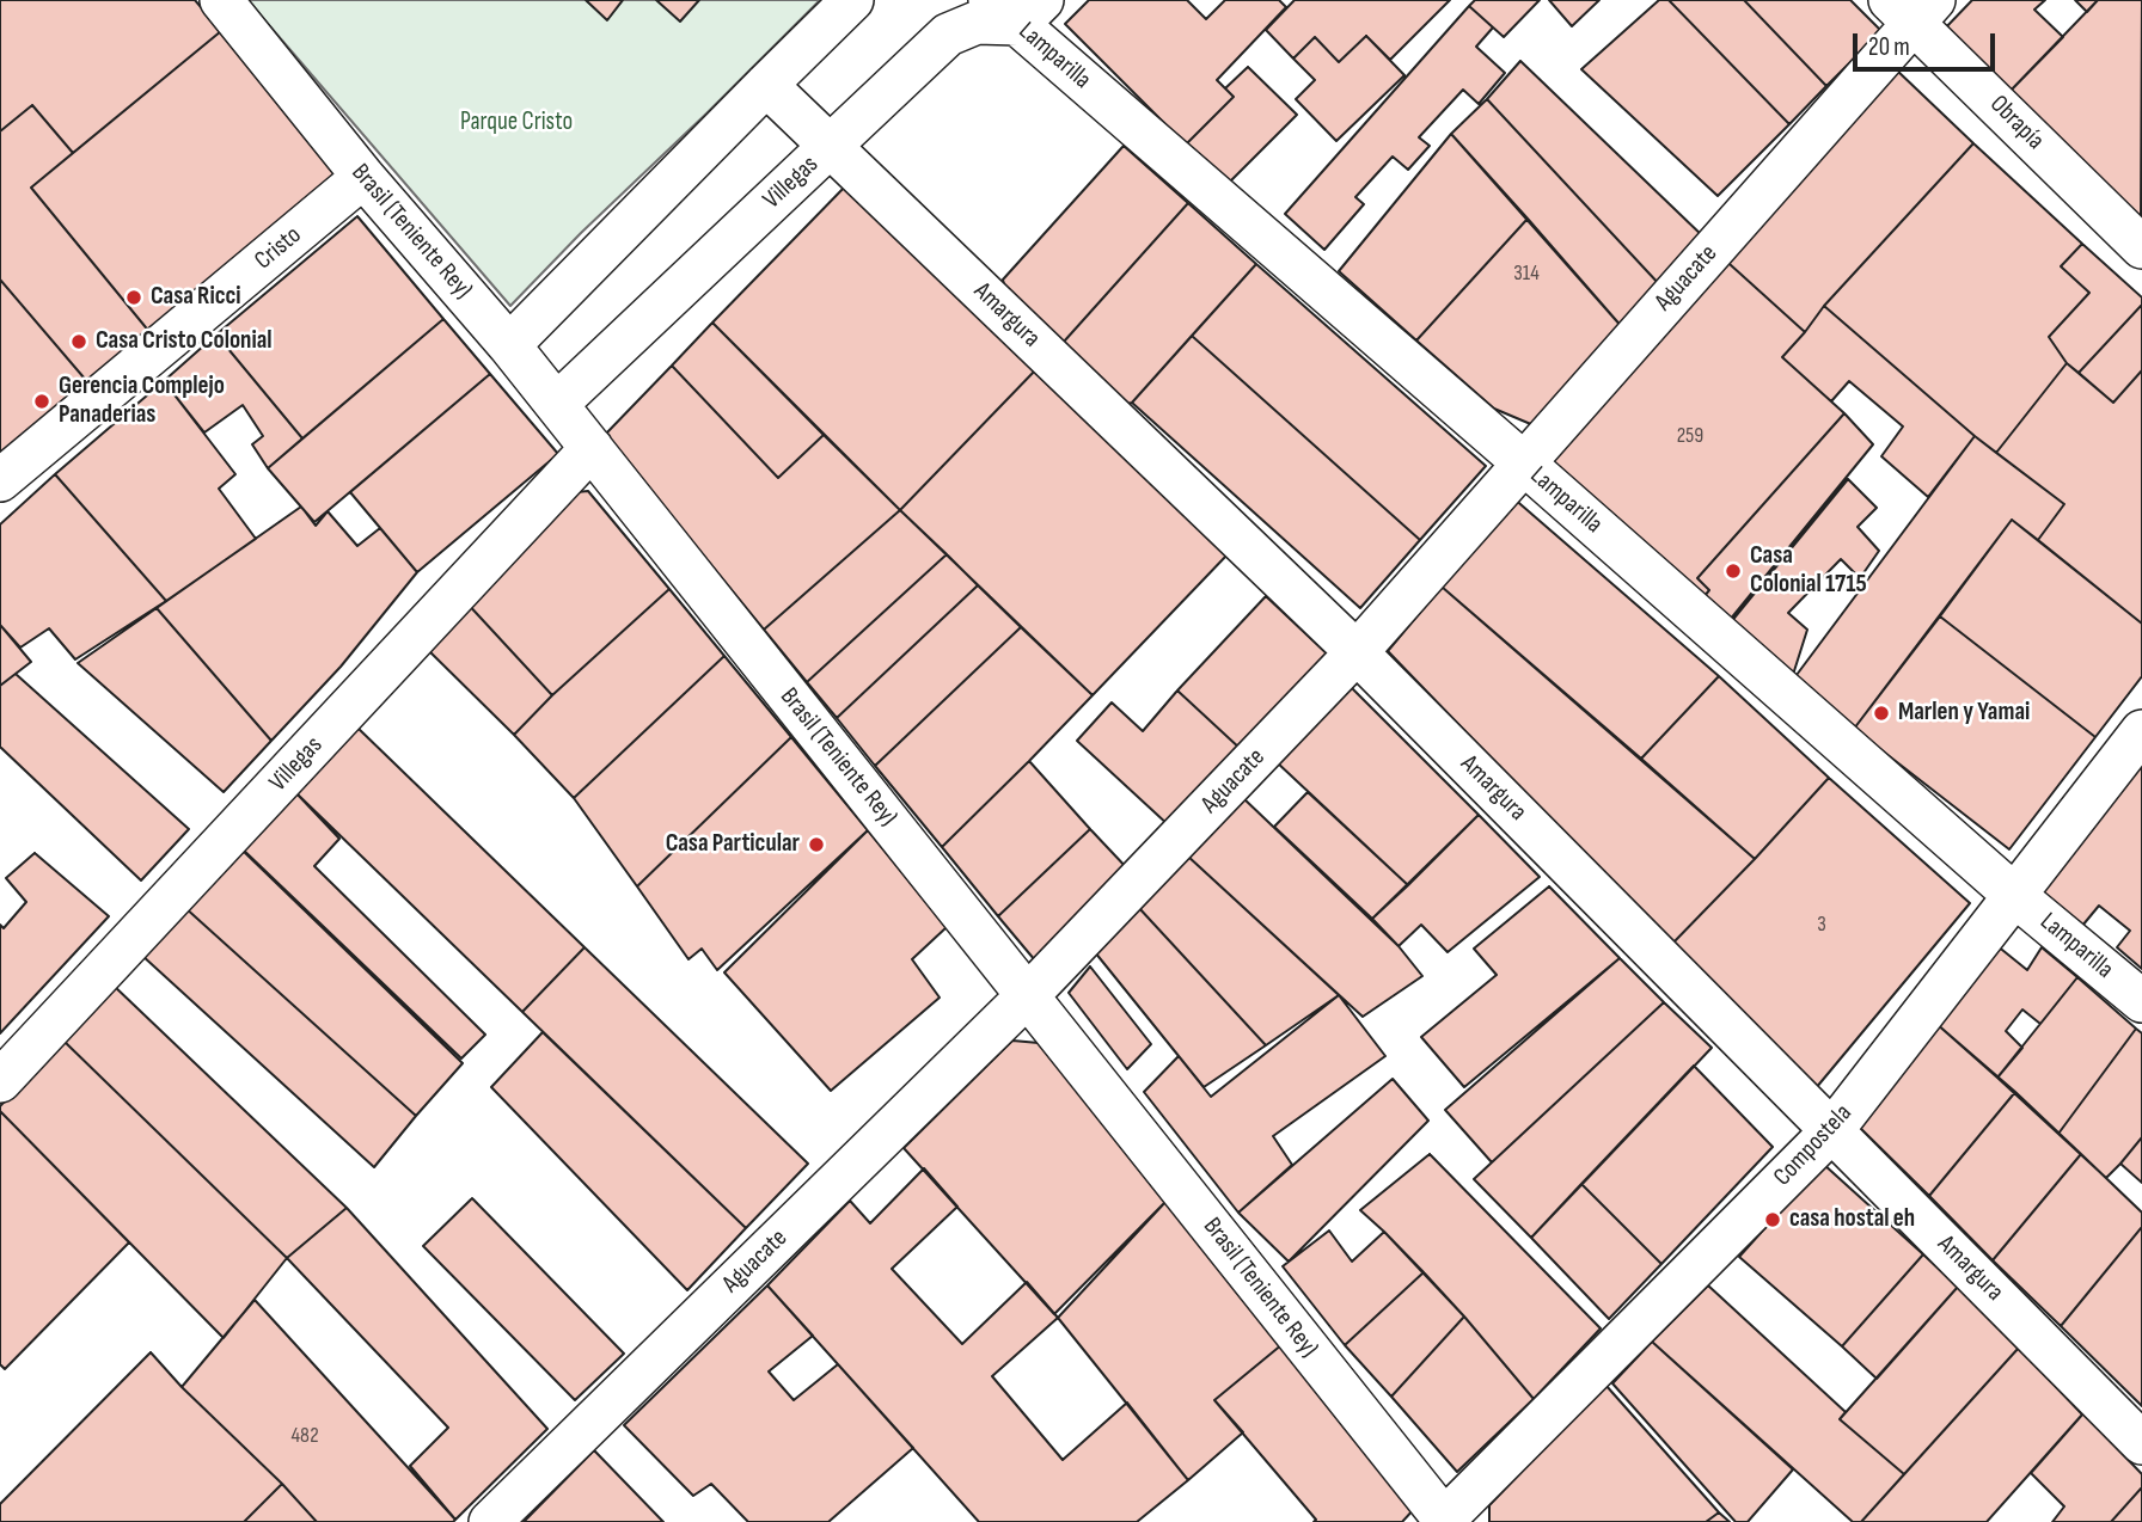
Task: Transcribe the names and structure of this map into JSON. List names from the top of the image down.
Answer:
{
  "streets": {
    "street": [
      "Lamparilla",
      "Obrapía",
      "Villegas",
      "Brasil (Teniente Rey)",
      "Cristo",
      "Aguacate",
      "Amargura",
      "Compostela"
    ]
  },
  "crossings": [
    ["Lamparilla", "Villegas"],
    ["Lamparilla", "Aguacate"],
    ["Lamparilla", "Compostela"],
    ["Obrapía", "Aguacate"],
    ["Villegas", "Brasil (Teniente Rey)"],
    ["Villegas", "Amargura"],
    ["Brasil (Teniente Rey)", "Cristo"],
    ["Brasil (Teniente Rey)", "Aguacate"],
    ["Brasil (Teniente Rey)", "Compostela"],
    ["Aguacate", "Amargura"],
    ["Amargura", "Compostela"]
  ],
  "parks": ["Parque Cristo"],
  "places": [
    "Casa Ricci",
    "Casa Cristo Colonial",
    "Gerencia Complejo Panaderias",
    "Casa Colonial 1715",
    "Marlen y Yamai",
    "Casa Particular",
    "casa hostal eh"
  ],
  "house_numbers": [
    "314",
    "259",
    "3",
    "482"
  ],
  "scale_bar": "20 m"
}
